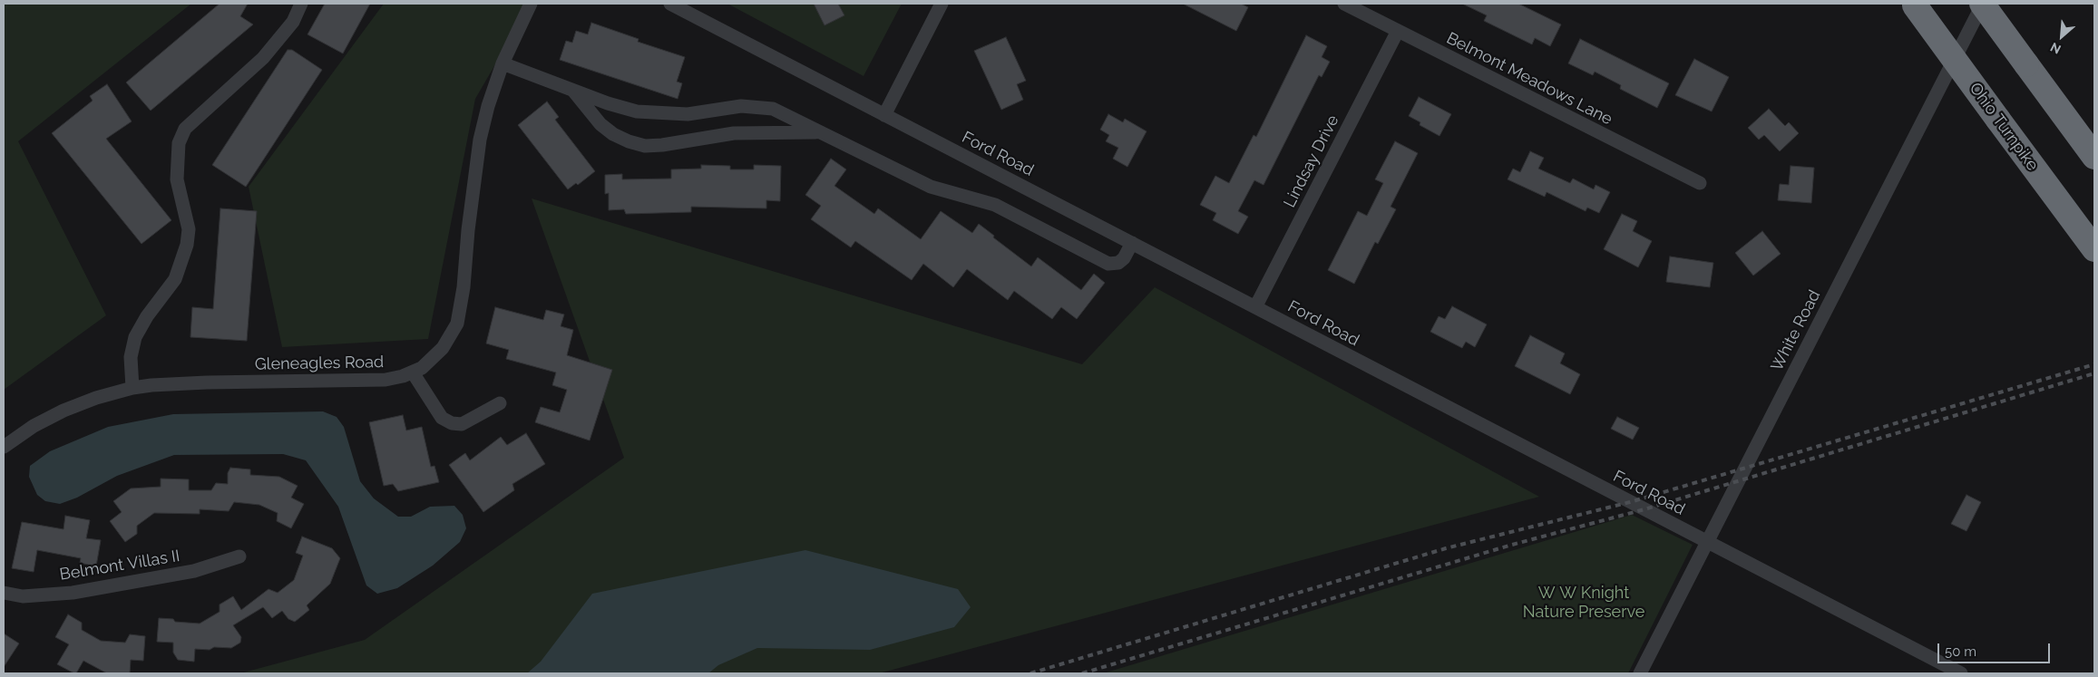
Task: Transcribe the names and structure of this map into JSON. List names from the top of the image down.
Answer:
{
  "streets": {
    "highway": ["Ohio Turnpike"],
    "street": [
      "Belmont Meadows Lane",
      "Ford Road",
      "Lindsay Drive",
      "White Road",
      "Gleneagles Road",
      "Belmont Villas II"
    ]
  },
  "crossings": [
    ["Belmont Meadows Lane", "Lindsay Drive"],
    ["Ford Road", "Lindsay Drive"],
    ["Ford Road", "White Road"]
  ],
  "parks": ["W W Knight Nature Preserve"],
  "scale_bar": "50 m",
  "north": "bottom left"
}
